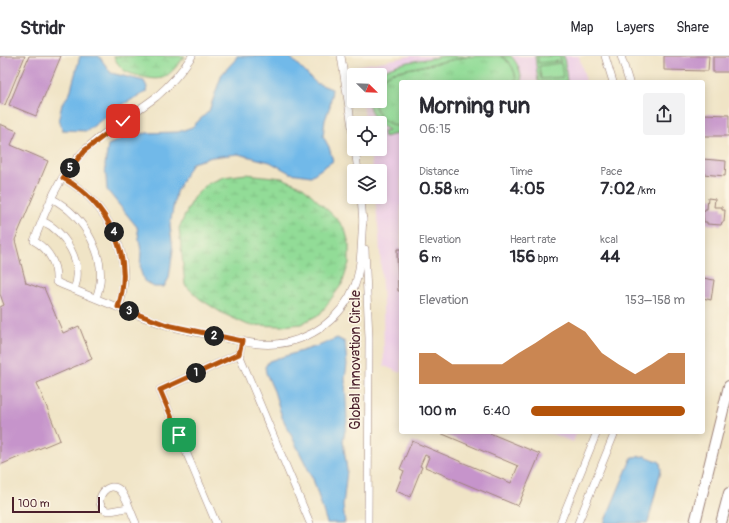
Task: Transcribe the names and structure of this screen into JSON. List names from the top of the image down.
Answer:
{
  "streets": {
    "street": ["Global Innovation Circle"]
  },
  "scale_bar": "100 m",
  "north": "bottom right",
  "page": {
    "header": "Stridr",
    "nav": ["Map", "Layers", "Share"],
    "heading": ["Morning run", "06:15"],
    "stats": [
      ["Distance", "0.58 km"],
      ["Time", "4:05"],
      ["Pace", "7:02 /km"],
      ["Elevation", "6 m"],
      ["Heart rate", "156 bpm"],
      ["kcal", "44"]
    ],
    "pins": [
      "5",
      "4",
      "3",
      "2",
      "1"
    ],
    "chart": ["Elevation", "153–158 m"],
    "list": [
      {
        "name": "100 m",
        "note": "6:40"
      }
    ],
    "scale": "100 m"
  }
}
